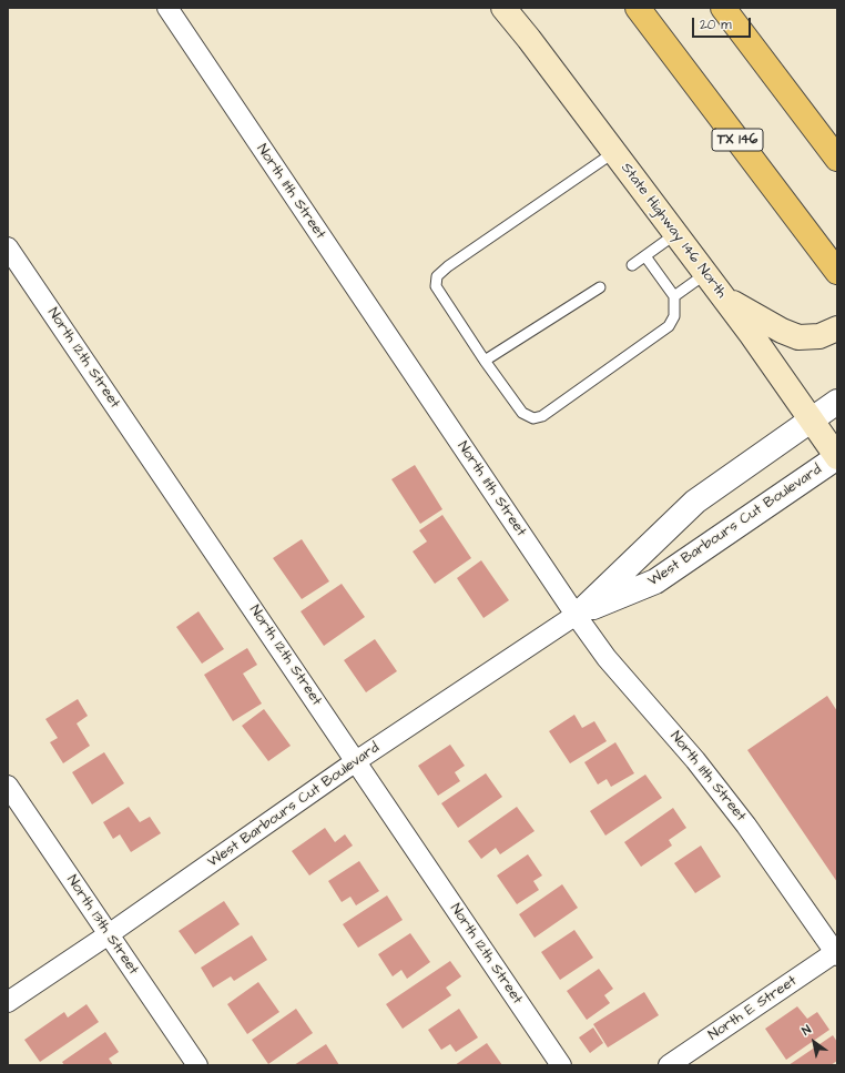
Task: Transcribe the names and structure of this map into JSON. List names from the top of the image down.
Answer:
{
  "streets": {
    "highway": ["TX 146"],
    "main road": ["State Highway 146 North"],
    "street": [
      "North 11th Street",
      "North 12th Street",
      "West Barbours Cut Boulevard",
      "North 13th Street",
      "North E Street"
    ]
  },
  "crossings": [
    ["North 11th Street", "West Barbours Cut Boulevard"],
    ["North 11th Street", "North E Street"],
    ["State Highway 146 North", "West Barbours Cut Boulevard"],
    ["North 12th Street", "West Barbours Cut Boulevard"],
    ["West Barbours Cut Boulevard", "North 13th Street"]
  ],
  "scale_bar": "20 m",
  "north": "top left"
}
